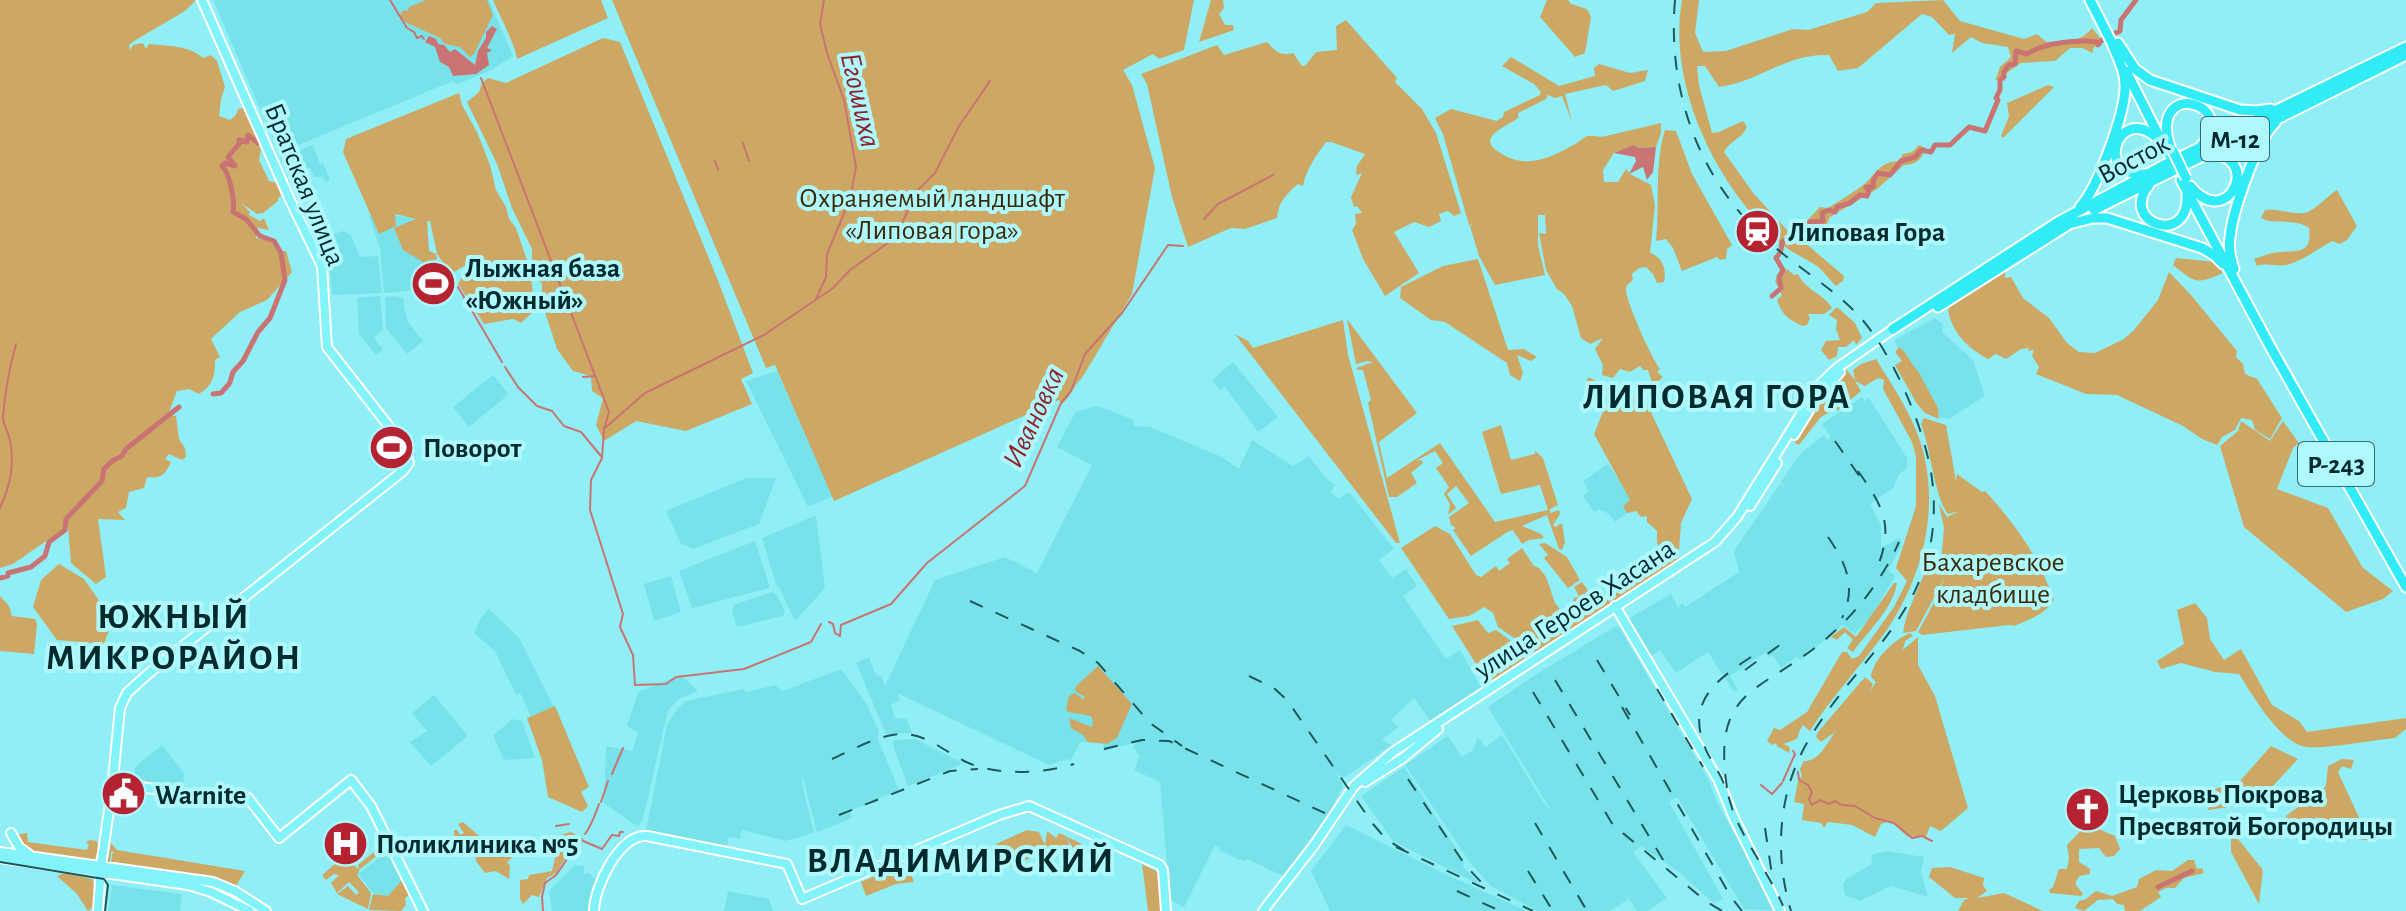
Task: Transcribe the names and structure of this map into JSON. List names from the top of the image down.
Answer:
{
  "streets": {
    "highway": ["М-12", "Восток", "Р-243"],
    "main road": ["Братская улица", "улица Героев Хасана"]
  },
  "crossings": [
    ["Восток", "улица Героев Хасана"]
  ],
  "districts": ["ЛИПОВАЯ ГОРА", "ЮЖНЫЙ МИКРОРАЙОН", "ВЛАДИМИРСКИЙ"],
  "water": ["Егошиха", "Ивановка"],
  "parks": ["Охраняемый ландшафт «Липовая гора»", "Бахаревское кладбище"],
  "places": {
    "station": ["Липовая Гора"],
    "sports": ["Лыжная база «Южный»", "Поворот"],
    "public building": ["Warnite"],
    "church": ["Церковь Покрова Пресвятой Богородицы"],
    "hospital": ["Поликлиника №5"]
  }
}
